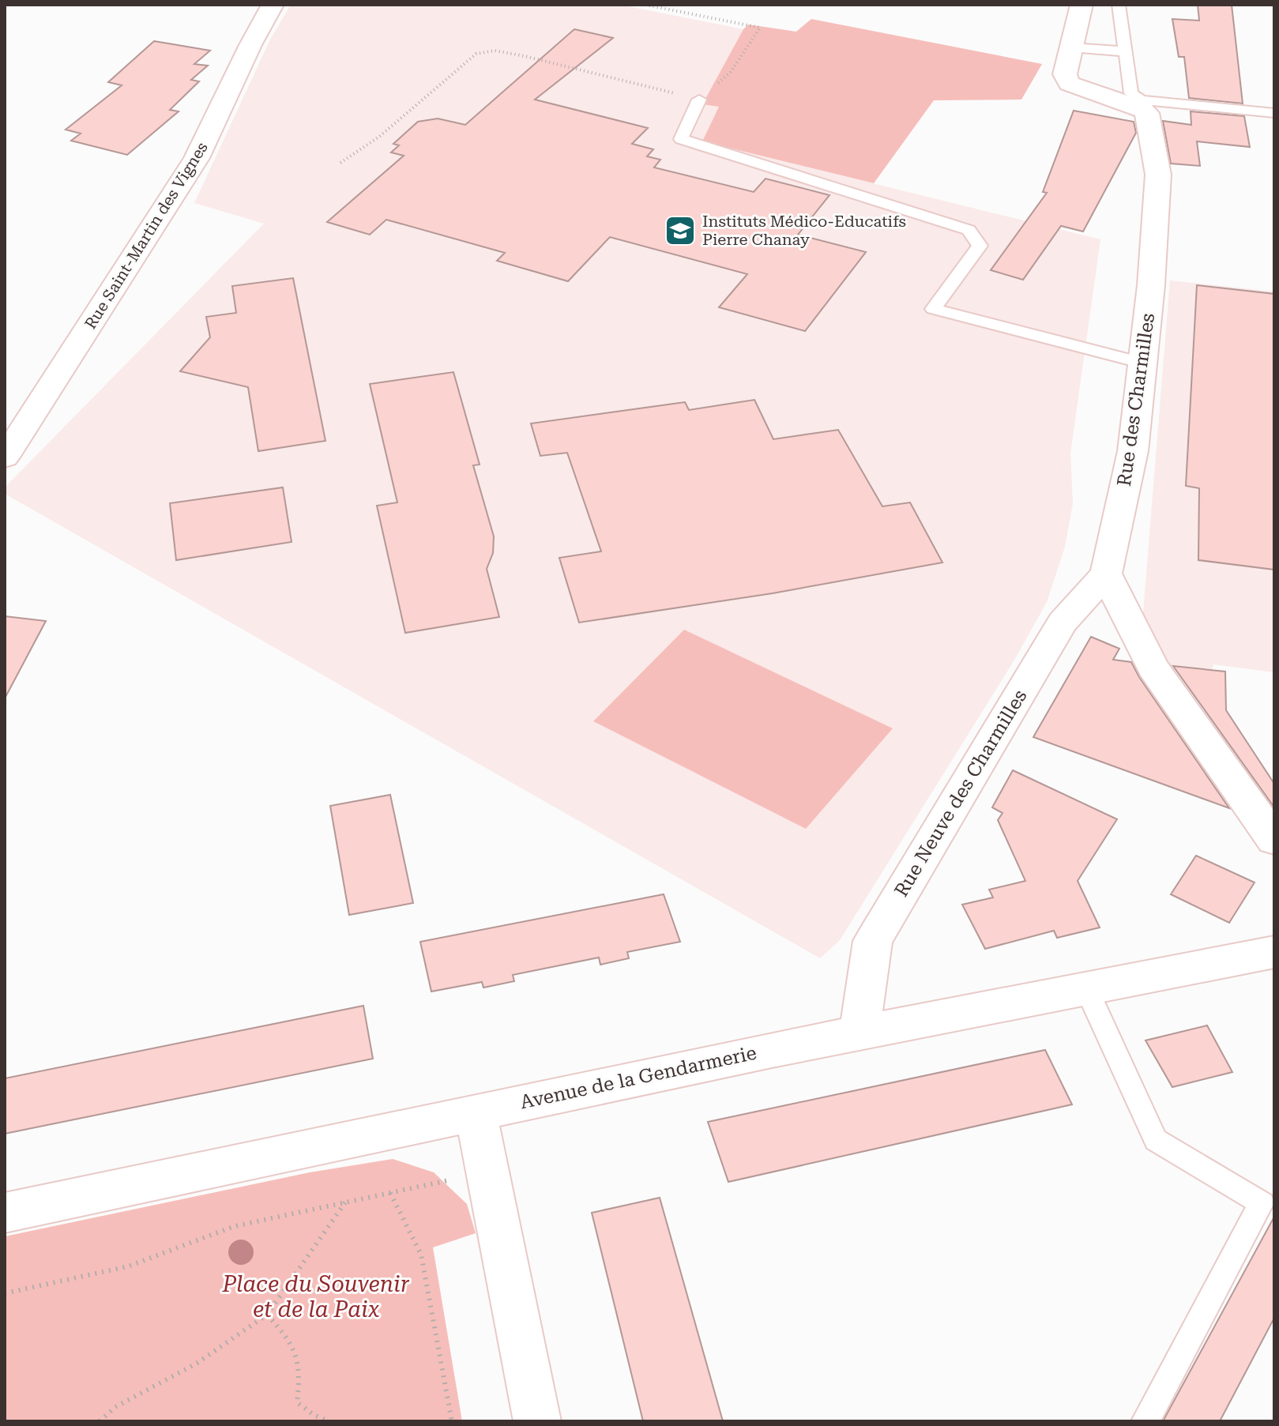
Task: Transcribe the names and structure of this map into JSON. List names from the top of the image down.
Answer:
{
  "streets": {
    "street": [
      "Rue Saint-Martin des Vignes",
      "Rue des Charmilles",
      "Rue Neuve des Charmilles",
      "Avenue de la Gendarmerie"
    ]
  },
  "crossings": [
    ["Rue des Charmilles", "Rue Neuve des Charmilles"],
    ["Rue Neuve des Charmilles", "Avenue de la Gendarmerie"]
  ],
  "parks": ["Place du Souvenir et de la Paix"],
  "places": {
    "school or university": ["Instituts Médico-Educatifs Pierre Chanay"]
  }
}
